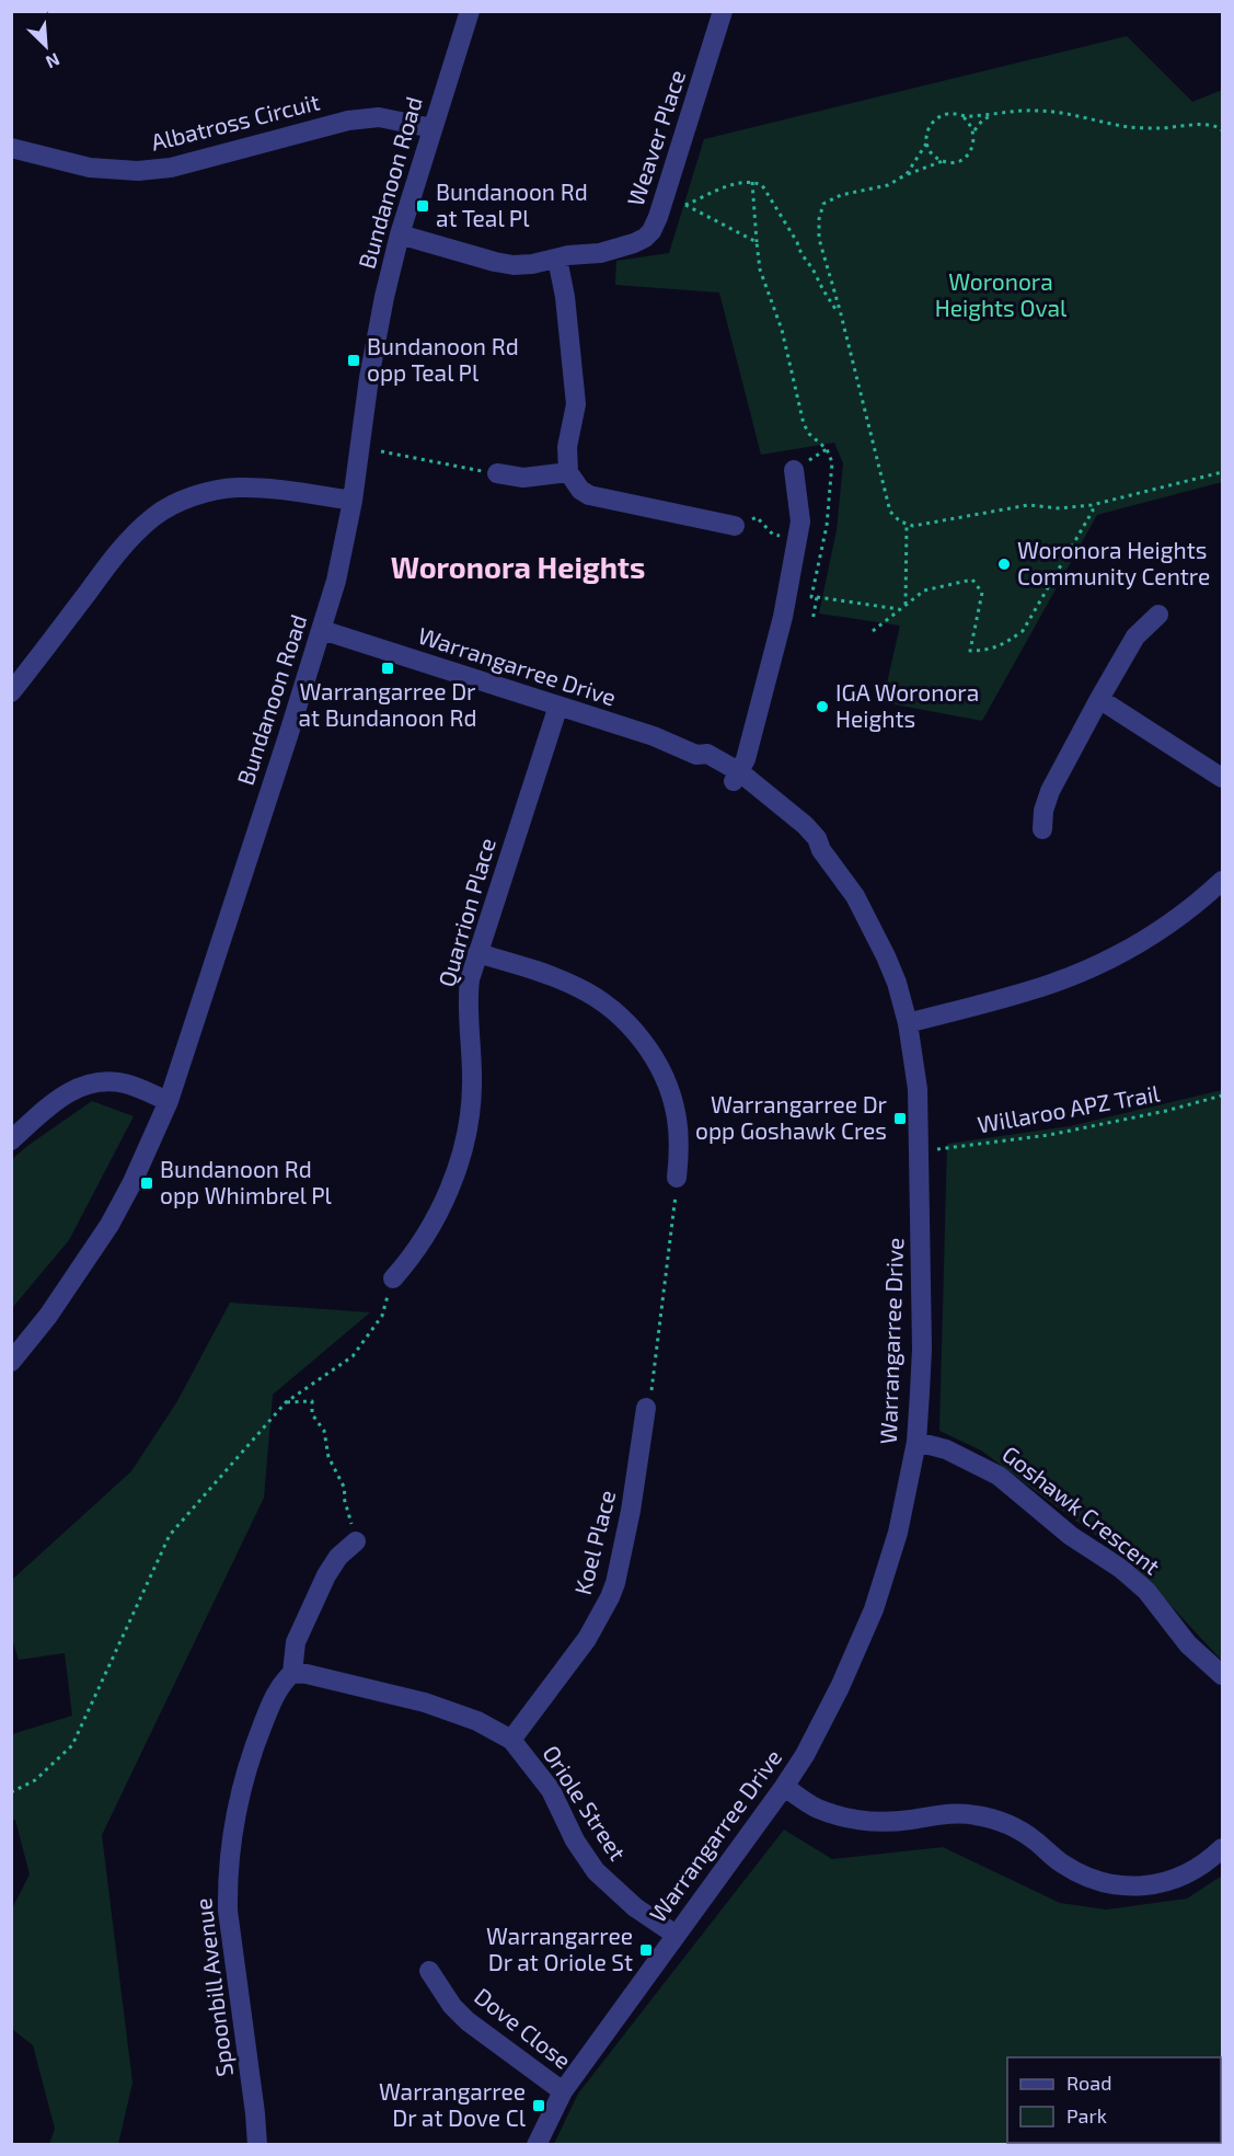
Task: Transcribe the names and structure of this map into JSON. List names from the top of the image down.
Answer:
{
  "streets": {
    "street": [
      "Albatross Circuit",
      "Weaver Place",
      "Bundanoon Road",
      "Warrangarree Drive",
      "Quarrion Place",
      "Goshawk Crescent",
      "Koel Place",
      "Oriole Street",
      "Spoonbill Avenue",
      "Dove Close"
    ],
    "path": ["Willaroo APZ Trail"]
  },
  "crossings": [
    ["Albatross Circuit", "Bundanoon Road"],
    ["Weaver Place", "Bundanoon Road"],
    ["Bundanoon Road", "Warrangarree Drive"],
    ["Warrangarree Drive", "Quarrion Place"],
    ["Warrangarree Drive", "Willaroo APZ Trail"],
    ["Warrangarree Drive", "Goshawk Crescent"],
    ["Warrangarree Drive", "Oriole Street"],
    ["Warrangarree Drive", "Dove Close"],
    ["Koel Place", "Oriole Street"],
    ["Oriole Street", "Spoonbill Avenue"]
  ],
  "districts": ["Woronora Heights"],
  "parks": ["Woronora Heights Oval"],
  "places": {
    "transit": [
      "Bundanoon Rd at Teal Pl",
      "Bundanoon Rd opp Teal Pl",
      "Warrangarree Dr at Bundanoon Rd",
      "Warrangarree Dr opp Goshawk Cres",
      "Bundanoon Rd opp Whimbrel Pl",
      "Warrangarree Dr at Oriole St",
      "Warrangarree Dr at Dove Cl"
    ],
    "other": ["Woronora Heights Community Centre", "IGA Woronora Heights"]
  },
  "legend": ["Road", "Park"],
  "north": "bottom right"
}
